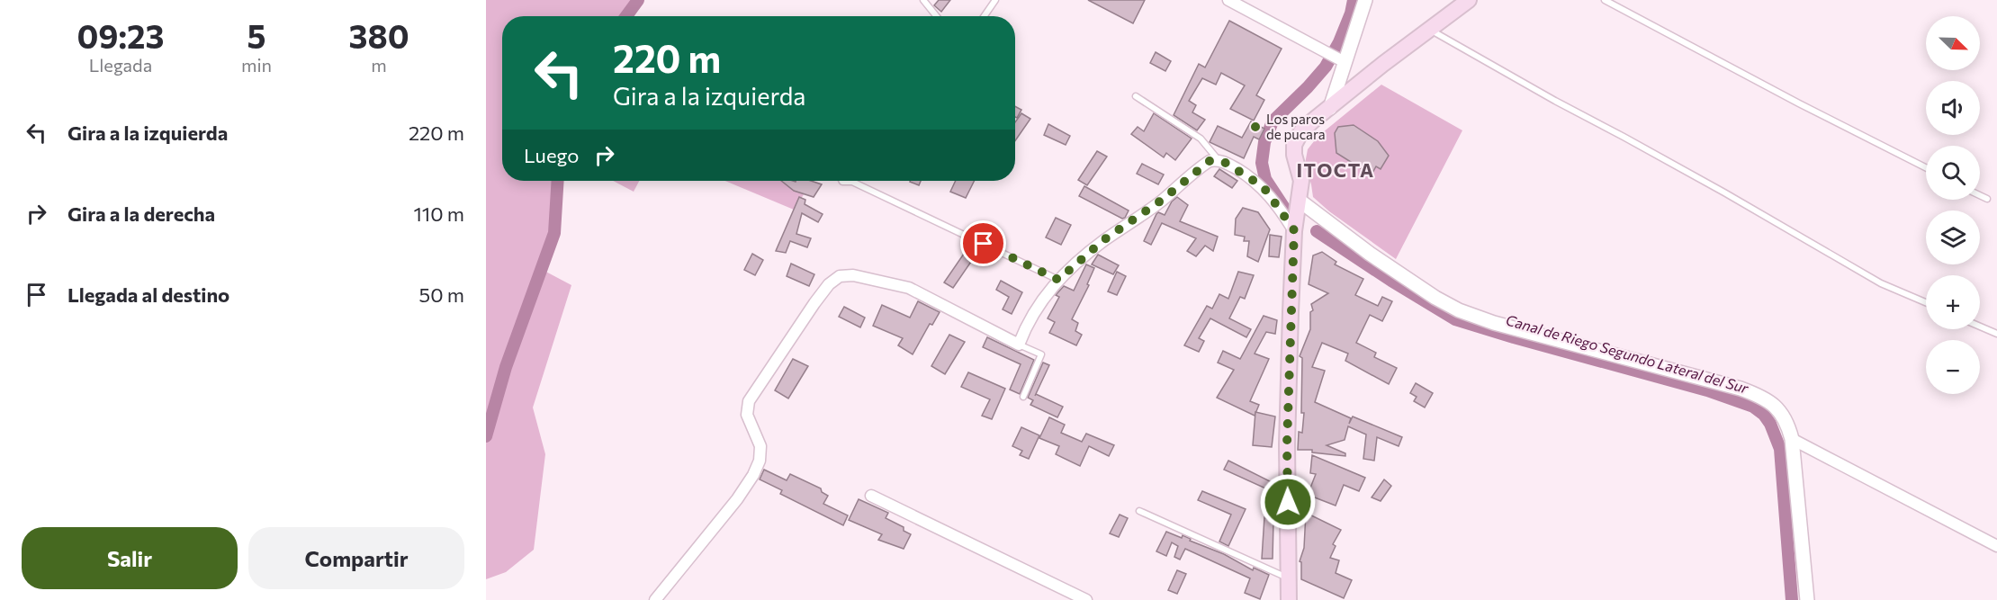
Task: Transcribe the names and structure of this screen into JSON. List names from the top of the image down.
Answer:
{
  "districts": ["ITOCTA"],
  "water": ["Canal de Riego Segundo Lateral del Sur"],
  "places": ["Los paros de pucara"],
  "north": "bottom right",
  "page": {
    "eta": [
      "09:23",
      "Llegada",
      "5",
      "min",
      "380",
      "m"
    ],
    "map_buttons": ["+", "−"],
    "turn": ["220 m", "Gira a la izquierda"],
    "list": [
      {
        "name": "Gira a la izquierda",
        "value": "220 m"
      },
      {
        "name": "Gira a la derecha",
        "value": "110 m"
      },
      {
        "name": "Llegada al destino",
        "value": "50 m"
      }
    ],
    "then": "Luego",
    "buttons": ["Salir", "Compartir"]
  }
}
